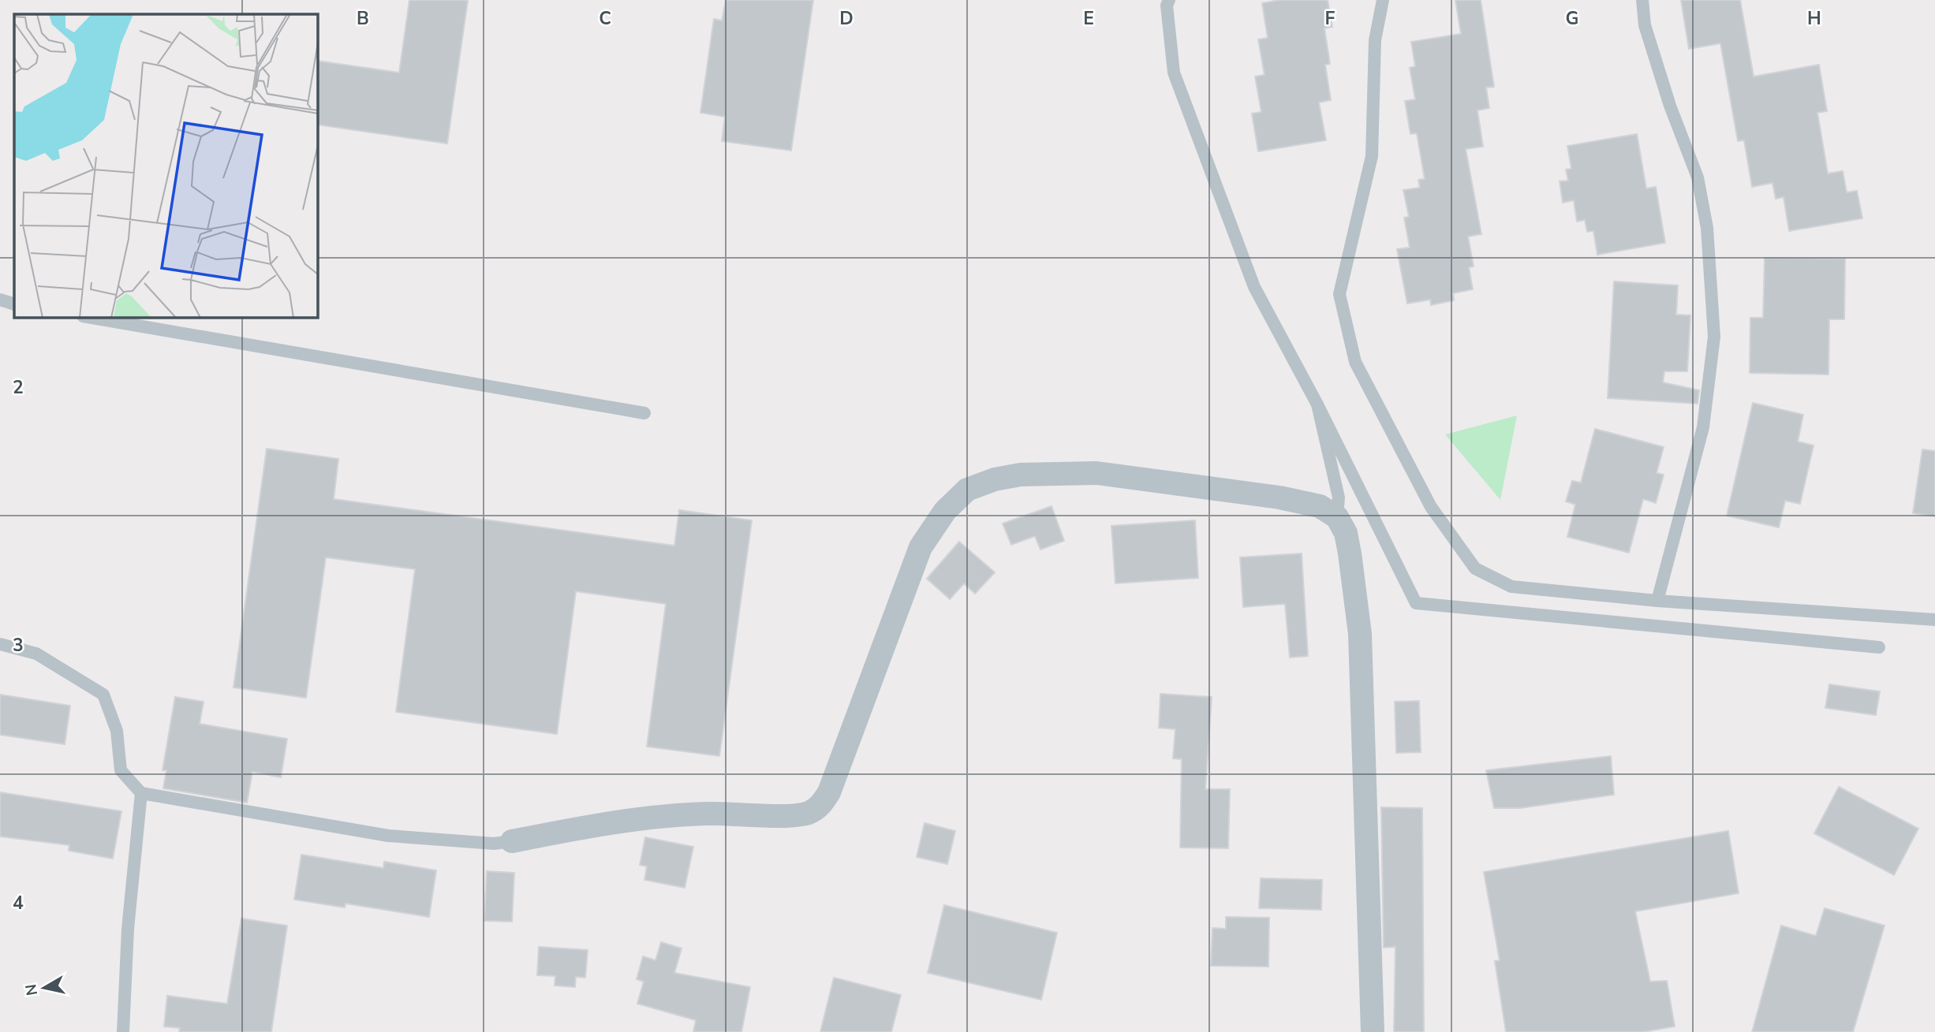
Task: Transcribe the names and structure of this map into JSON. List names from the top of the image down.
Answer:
{
  "north": "left",
  "grid": {
    "columns": [
      "B",
      "C",
      "D",
      "E",
      "F",
      "G",
      "H"
    ],
    "rows": ["2", "3", "4"]
  }
}
